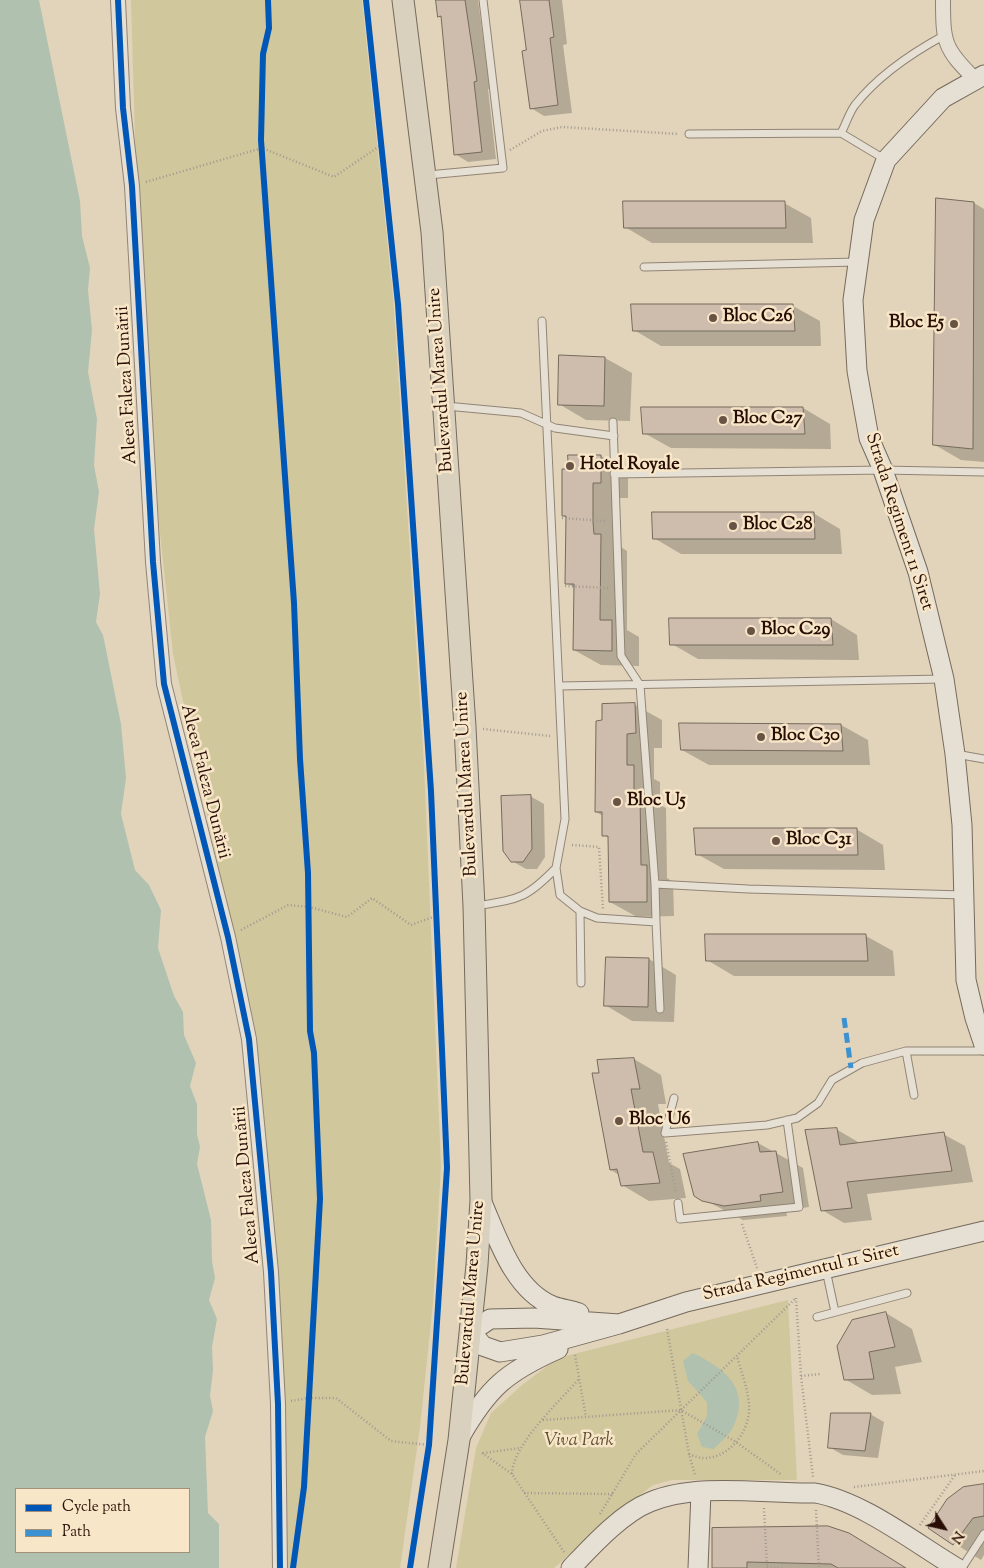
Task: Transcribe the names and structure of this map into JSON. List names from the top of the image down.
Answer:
{
  "streets": {
    "main road": ["Bulevardul Marea Unire"],
    "street": ["Aleea Faleza Dunării", "Strada Regiment 11 Siret", "Strada Regimentul 11 Siret"]
  },
  "parks": ["Viva Park"],
  "places": [
    "Bloc C26",
    "Bloc E5",
    "Bloc C27",
    "Hotel Royale",
    "Bloc C28",
    "Bloc C29",
    "Bloc C30",
    "Bloc U5",
    "Bloc C31",
    "Bloc U6"
  ],
  "legend": ["Cycle path", "Path"],
  "north": "bottom right"
}
